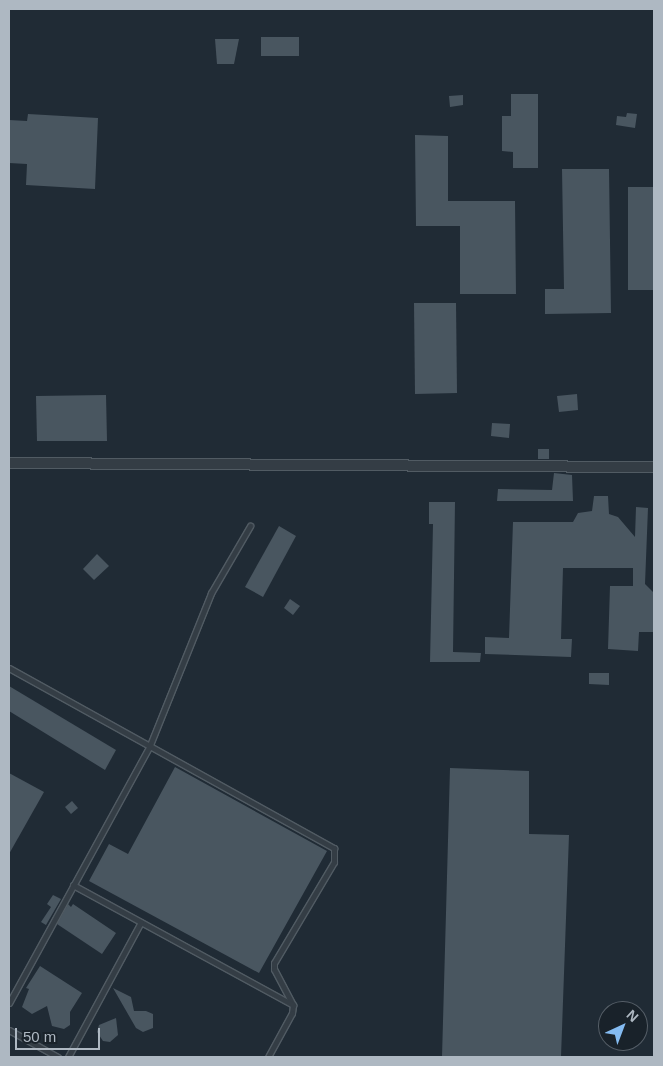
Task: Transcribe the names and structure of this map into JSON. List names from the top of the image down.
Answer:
{
  "scale_bar": "50 m",
  "north": "top right"
}
